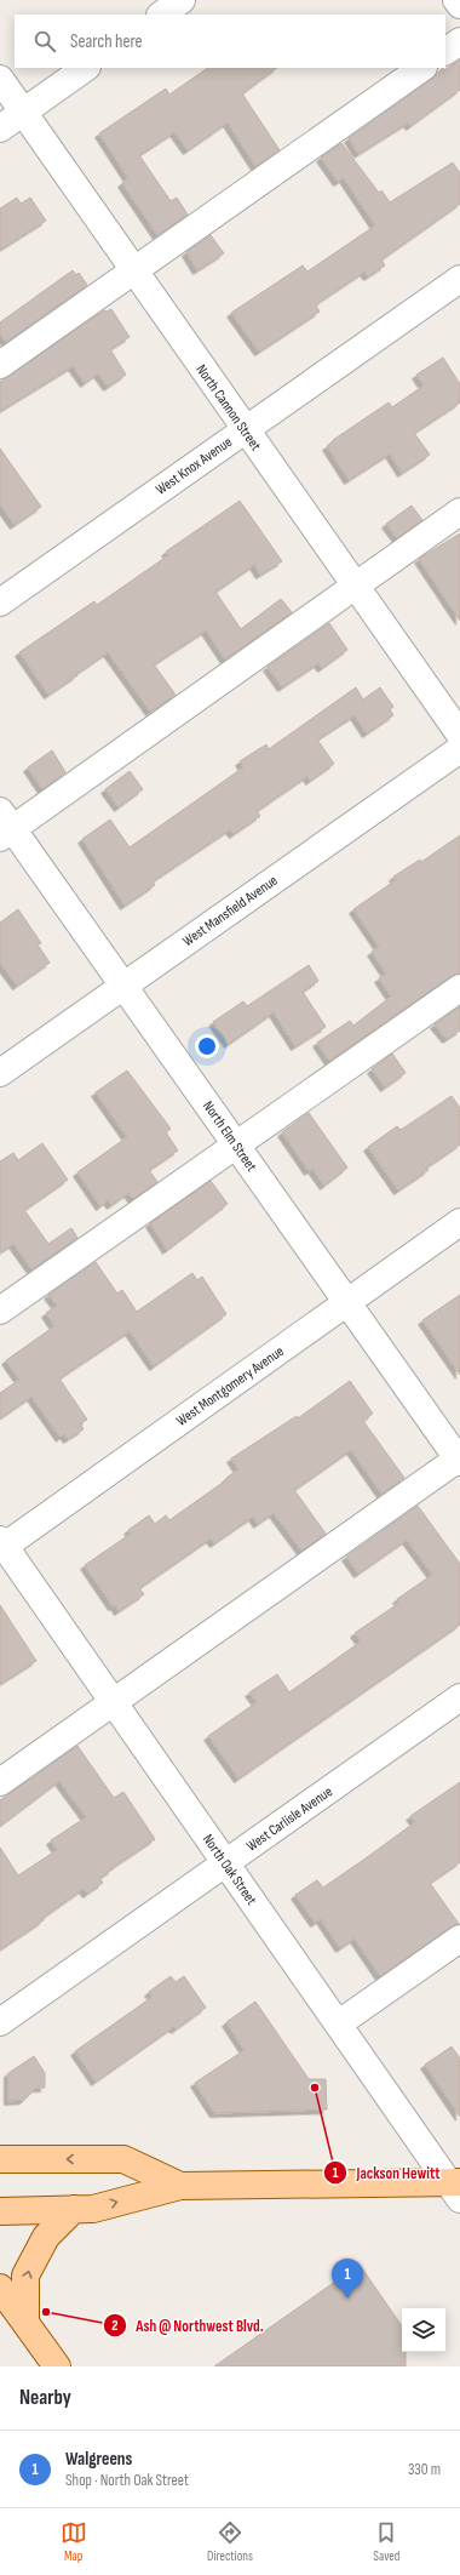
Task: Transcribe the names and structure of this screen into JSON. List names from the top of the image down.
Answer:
{
  "streets": {
    "street": [
      "North Cannon Street",
      "West Knox Avenue",
      "West Mansfield Avenue",
      "North Elm Street",
      "West Montgomery Avenue",
      "West Carlisle Avenue",
      "North Oak Street"
    ]
  },
  "crossings": [
    ["North Cannon Street", "West Knox Avenue"],
    ["West Mansfield Avenue", "North Elm Street"],
    ["North Elm Street", "West Montgomery Avenue"],
    ["West Montgomery Avenue", "North Oak Street"],
    ["West Carlisle Avenue", "North Oak Street"]
  ],
  "places": ["Jackson Hewitt", "Ash @ Northwest Blvd."],
  "page": {
    "search": "Search here",
    "pins": "1",
    "heading": "Nearby",
    "list": [
      {
        "mark": "1",
        "name": "Walgreens",
        "note": "Shop · North Oak Street",
        "value": "330 m"
      }
    ],
    "nav": ["Map", "Directions", "Saved"]
  }
}
